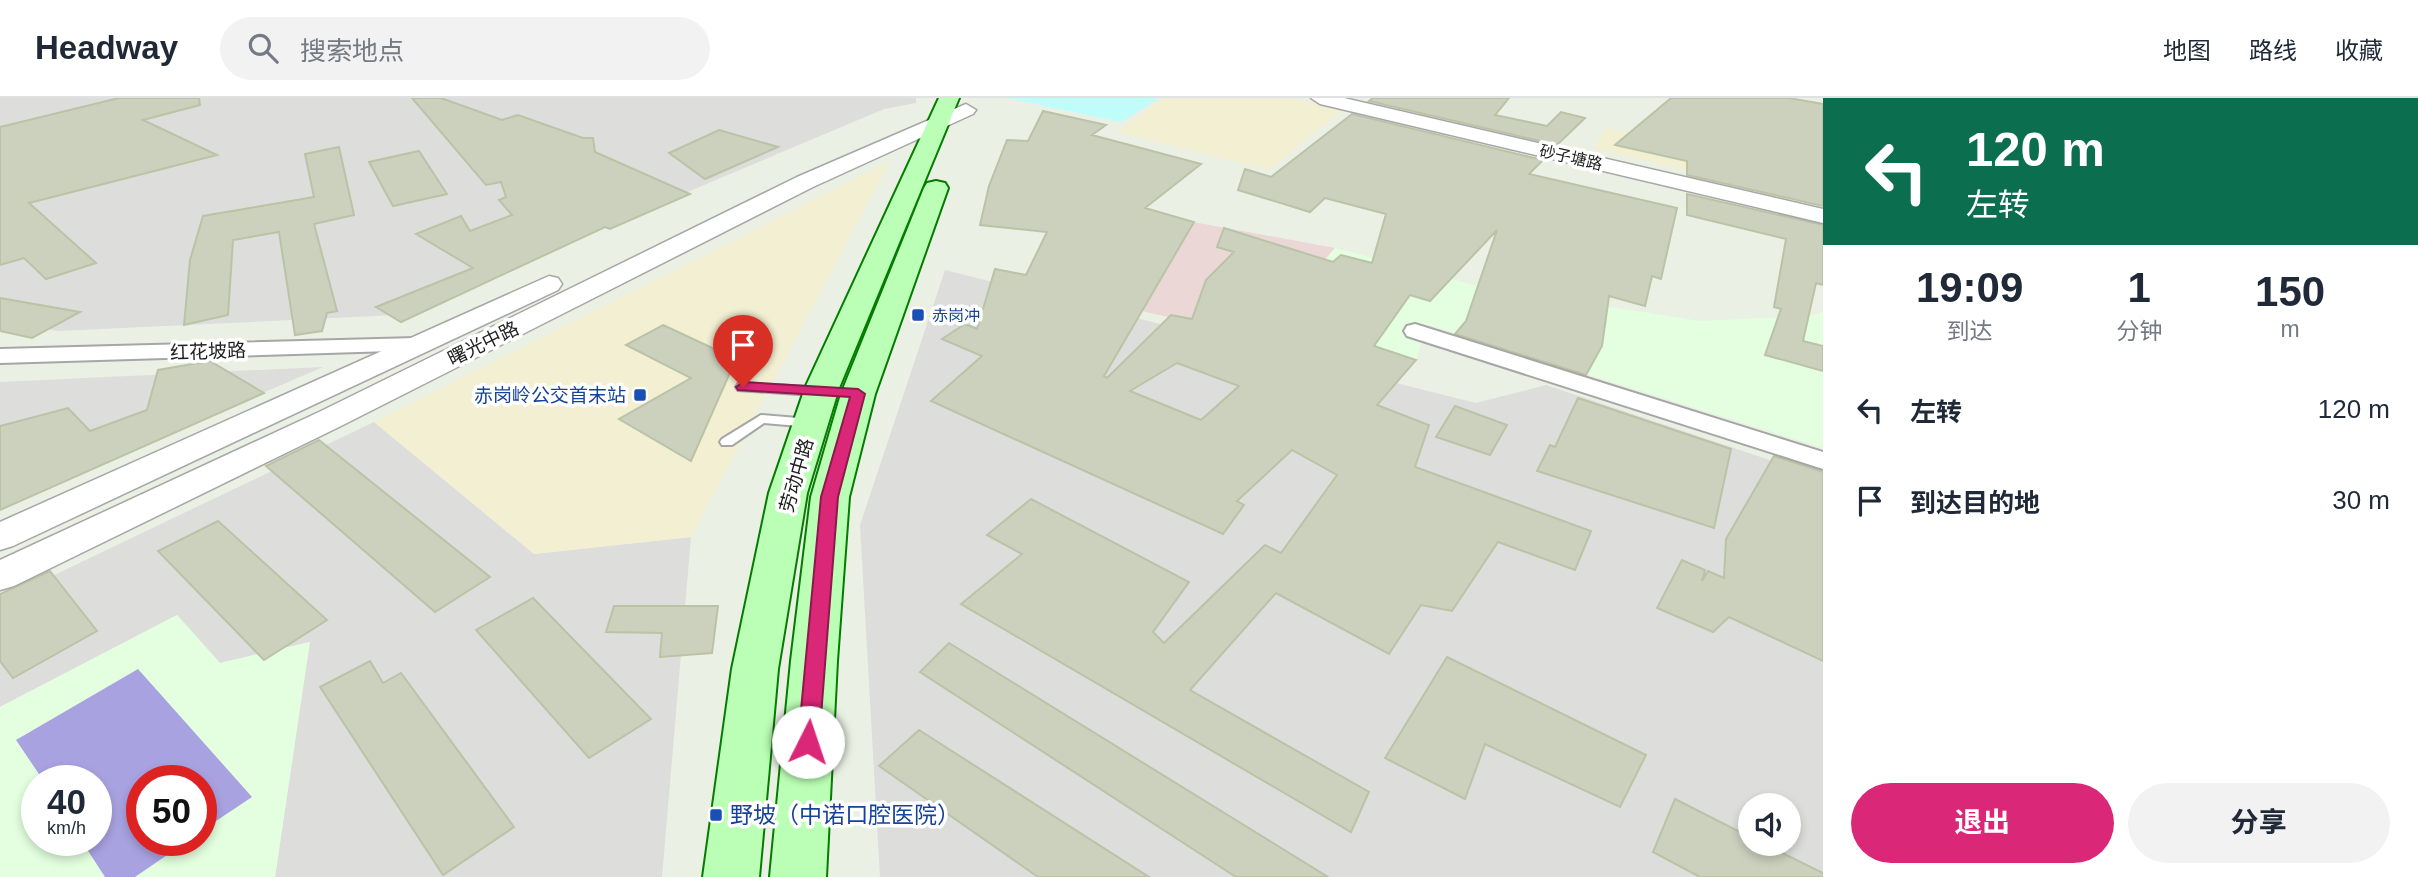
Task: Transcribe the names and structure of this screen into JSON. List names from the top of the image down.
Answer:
{
  "streets": {
    "main road": ["劳动中路"],
    "street": ["砂子塘路", "曙光中路", "红花坡路"]
  },
  "crossings": [
    ["曙光中路", "红花坡路"],
    ["曙光中路", "劳动中路"]
  ],
  "places": {
    "transit": ["赤岗冲", "赤岗岭公交首末站", "野坡（中诺口腔医院）"]
  },
  "page": {
    "header": "Headway",
    "search": "搜索地点",
    "nav": ["地图", "路线", "收藏"],
    "turn": ["120 m", "左转"],
    "eta": [
      "19:09",
      "到达",
      "1",
      "分钟",
      "150",
      "m"
    ],
    "list": [
      {
        "name": "左转",
        "value": "120 m"
      },
      {
        "name": "到达目的地",
        "value": "30 m"
      }
    ],
    "speed": "40 km/h",
    "limit": "50",
    "buttons": ["退出", "分享"]
  }
}
